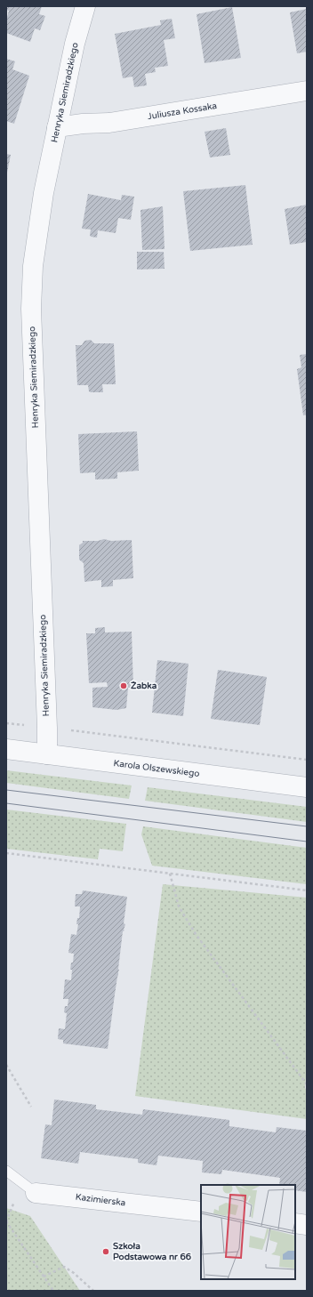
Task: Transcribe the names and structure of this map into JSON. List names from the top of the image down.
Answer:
{
  "streets": {
    "street": [
      "Henryka Siemiradzkiego",
      "Juliusza Kossaka",
      "Karola Olszewskiego",
      "Kazimierska"
    ]
  },
  "crossings": [
    ["Henryka Siemiradzkiego", "Juliusza Kossaka"],
    ["Henryka Siemiradzkiego", "Karola Olszewskiego"]
  ],
  "places": ["Żabka", "Szkoła Podstawowa nr 66"]
}
